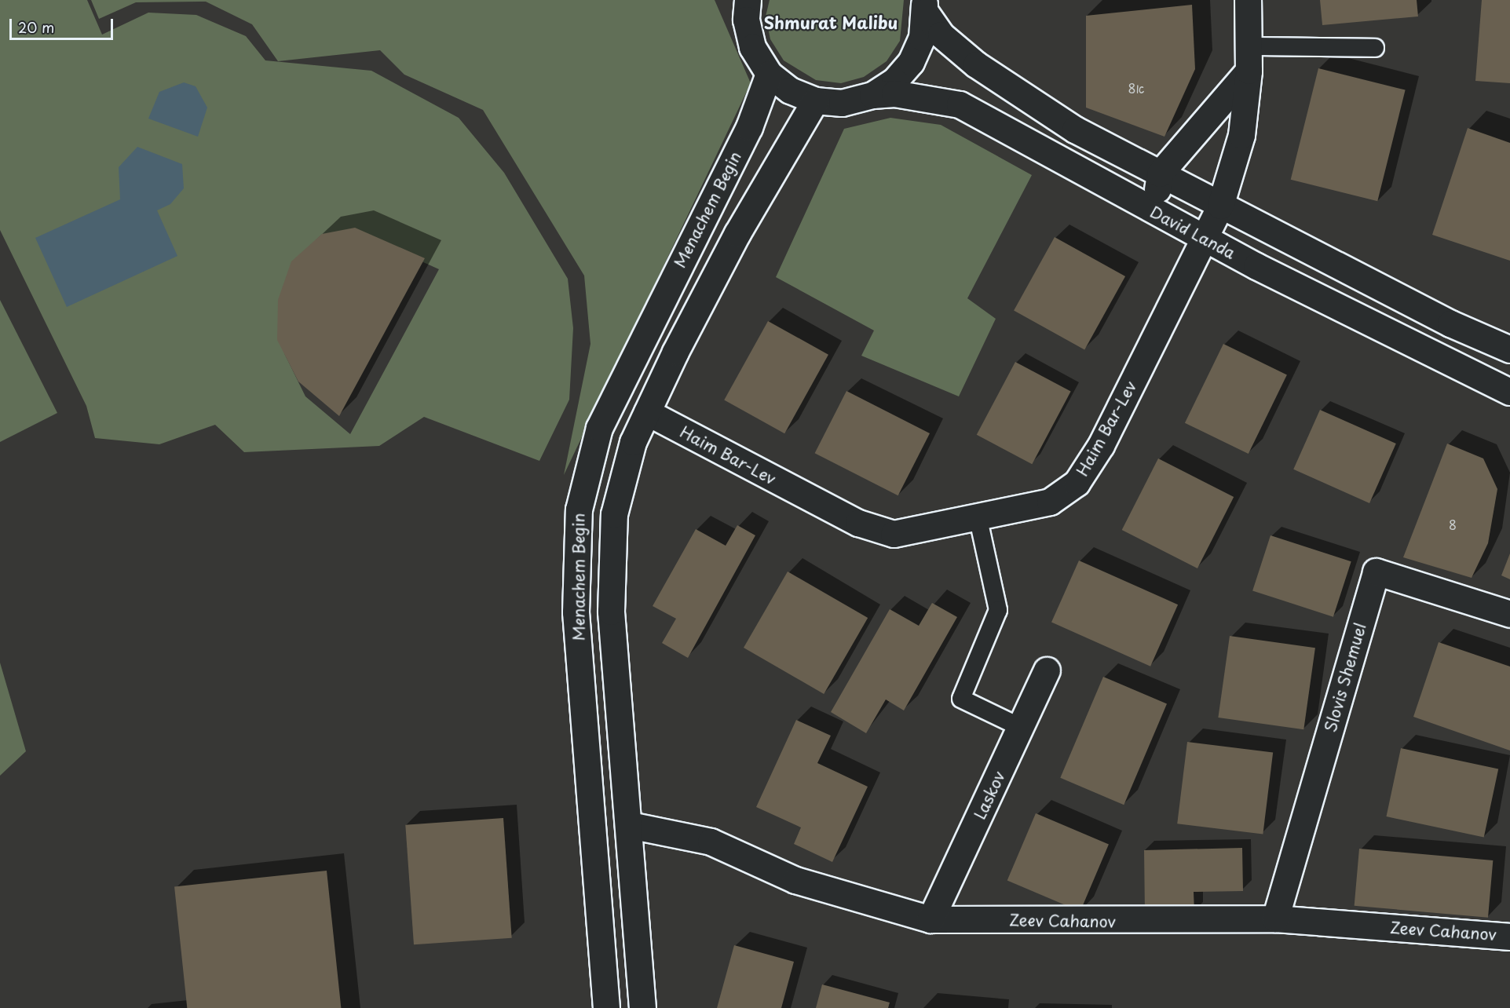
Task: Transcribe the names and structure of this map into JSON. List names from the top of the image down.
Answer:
{
  "streets": {
    "street": [
      "Menachem Begin",
      "David Landa",
      "Haim Bar-Lev",
      "Slovis Shemuel",
      "Laskov",
      "Zeev Cahanov"
    ]
  },
  "crossings": [
    ["David Landa", "Haim Bar-Lev"],
    ["Slovis Shemuel", "Zeev Cahanov"],
    ["Laskov", "Zeev Cahanov"]
  ],
  "districts": ["Shmurat Malibu"],
  "house_numbers": ["8א", "8"],
  "scale_bar": "20 m"
}
